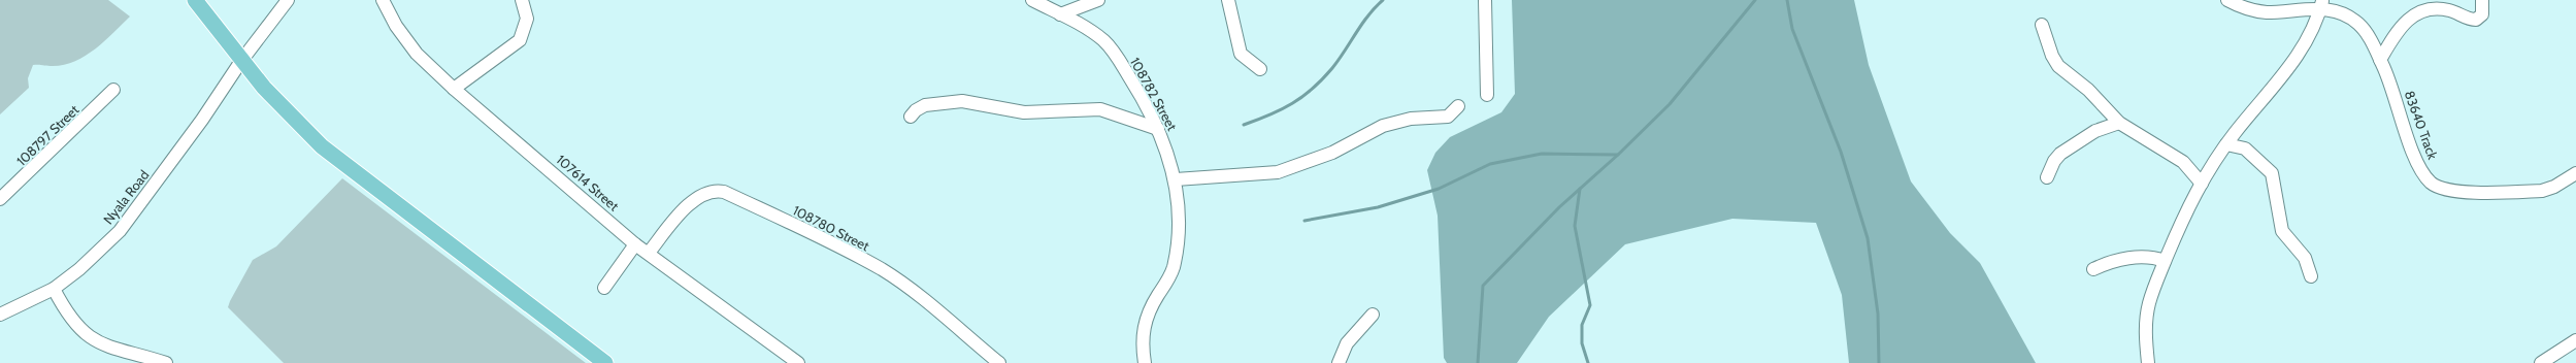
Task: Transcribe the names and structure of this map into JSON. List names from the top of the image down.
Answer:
{
  "streets": {
    "street": [
      "108782 Street",
      "83640 Track",
      "108797 Street",
      "107614 Street",
      "Nyala Road",
      "108780 Street"
    ]
  },
  "crossings": [
    ["107614 Street", "108780 Street"]
  ]
}
